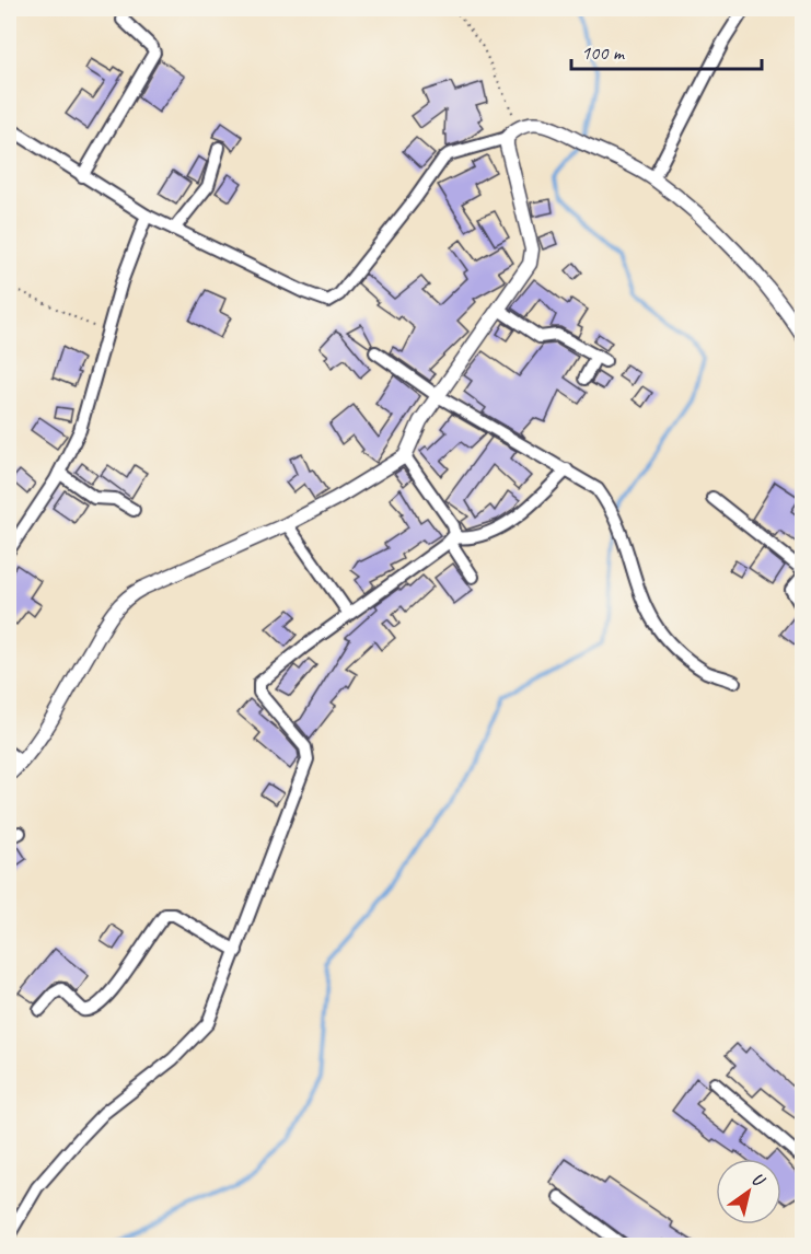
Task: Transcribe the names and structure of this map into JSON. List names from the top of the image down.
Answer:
{
  "scale_bar": "100 m",
  "north": "top right"
}
